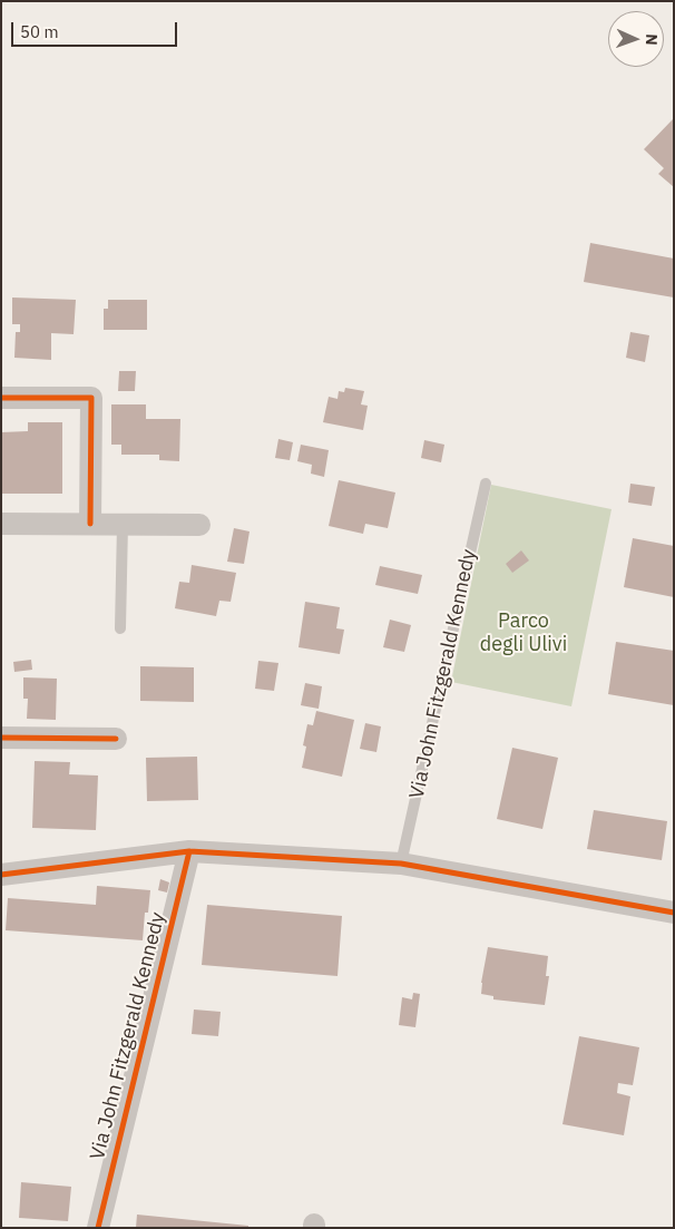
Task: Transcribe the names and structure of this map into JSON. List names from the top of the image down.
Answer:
{
  "streets": {
    "street": ["Via John Fitzgerald Kennedy"]
  },
  "parks": ["Parco degli Ulivi"],
  "scale_bar": "50 m",
  "north": "right"
}
